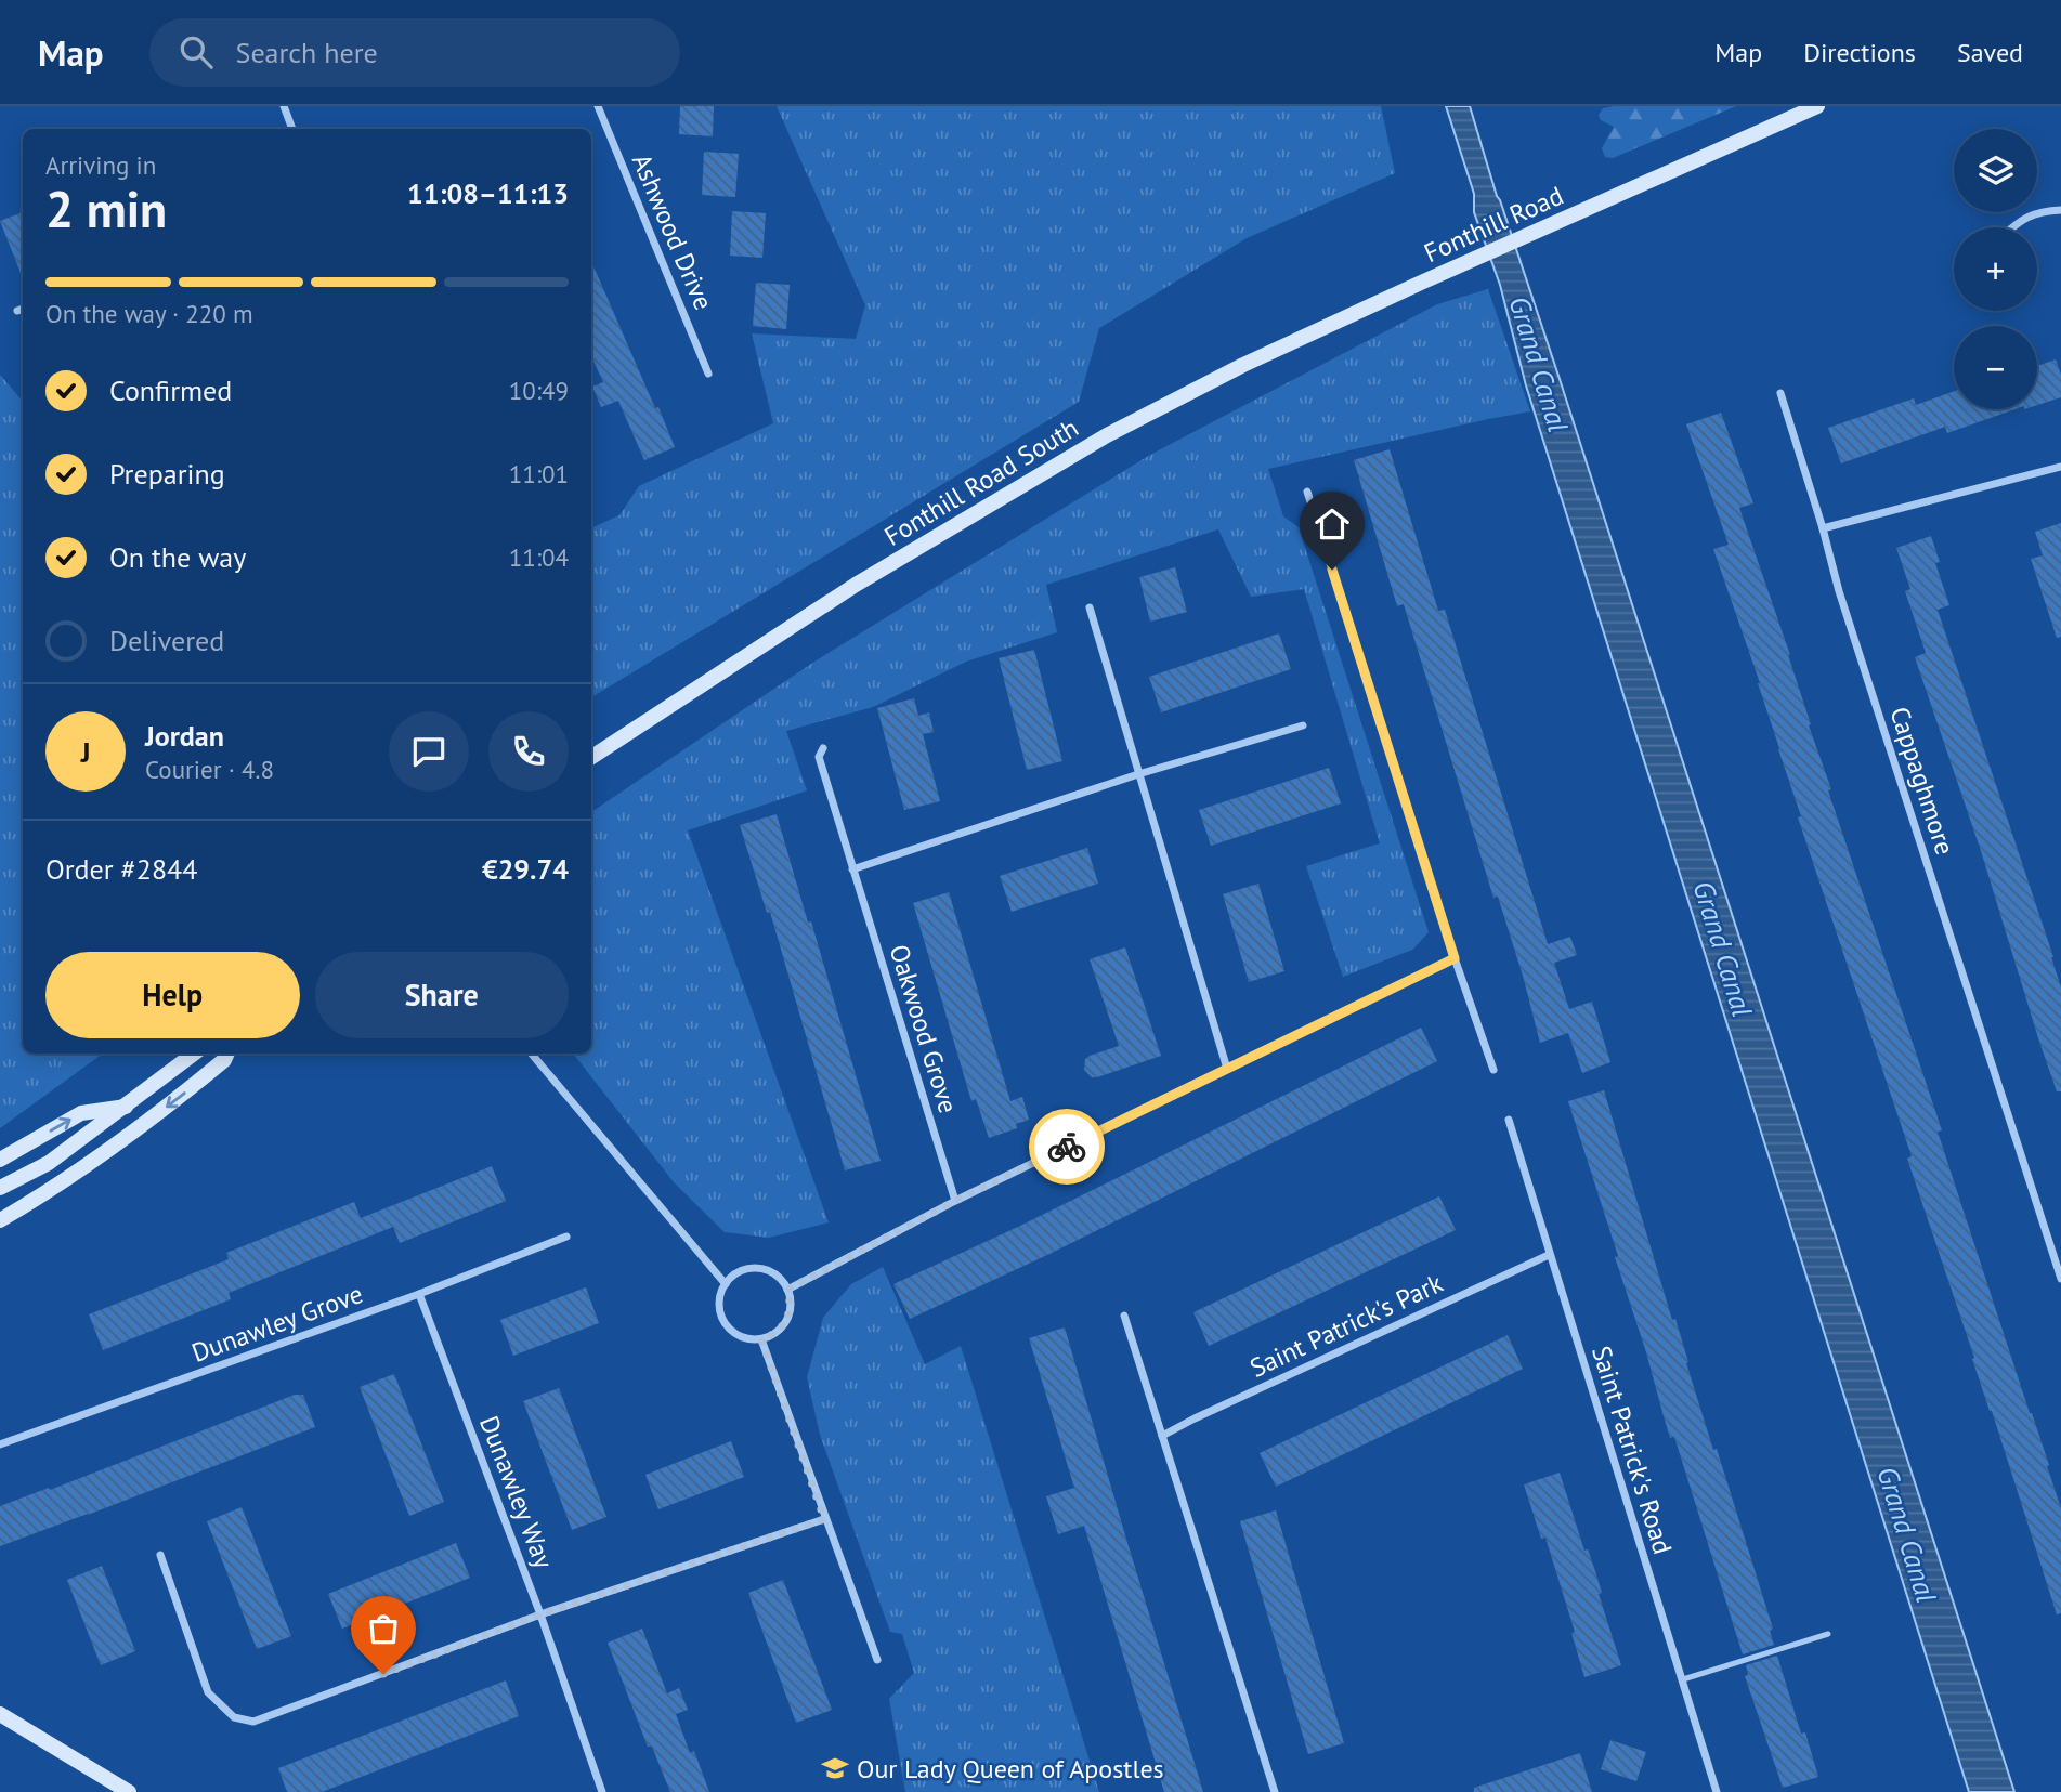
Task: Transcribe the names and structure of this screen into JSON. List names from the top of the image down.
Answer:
{
  "streets": {
    "main road": ["Fonthill Road", "Fonthill Road South"],
    "street": [
      "Ashwood Drive",
      "Cappaghmore",
      "Oakwood Grove",
      "Dunawley Grove",
      "Saint Patrick's Park",
      "Saint Patrick's Road",
      "Dunawley Way"
    ]
  },
  "crossings": [
    ["Fonthill Road", "Fonthill Road South"],
    ["Dunawley Grove", "Dunawley Way"],
    ["Saint Patrick's Park", "Saint Patrick's Road"]
  ],
  "water": ["Grand Canal"],
  "places": {
    "school or university": ["Our Lady Queen of Apostles"]
  },
  "page": {
    "header": "Map",
    "search": "Search here",
    "nav": ["Map", "Directions", "Saved"],
    "map_buttons": ["+", "−"],
    "heading": ["2 min", "Arriving in", "11:08–11:13"],
    "panel": [
      "Jordan",
      "Courier · 4.8",
      "Order #2844",
      "€29.74"
    ],
    "bar": "On the way · 220 m",
    "list": [
      ["Confirmed", "10:49"],
      ["Preparing", "11:01"],
      ["On the way", "11:04"],
      "Delivered"
    ],
    "round": "J",
    "buttons": ["Help", "Share"]
  }
}
